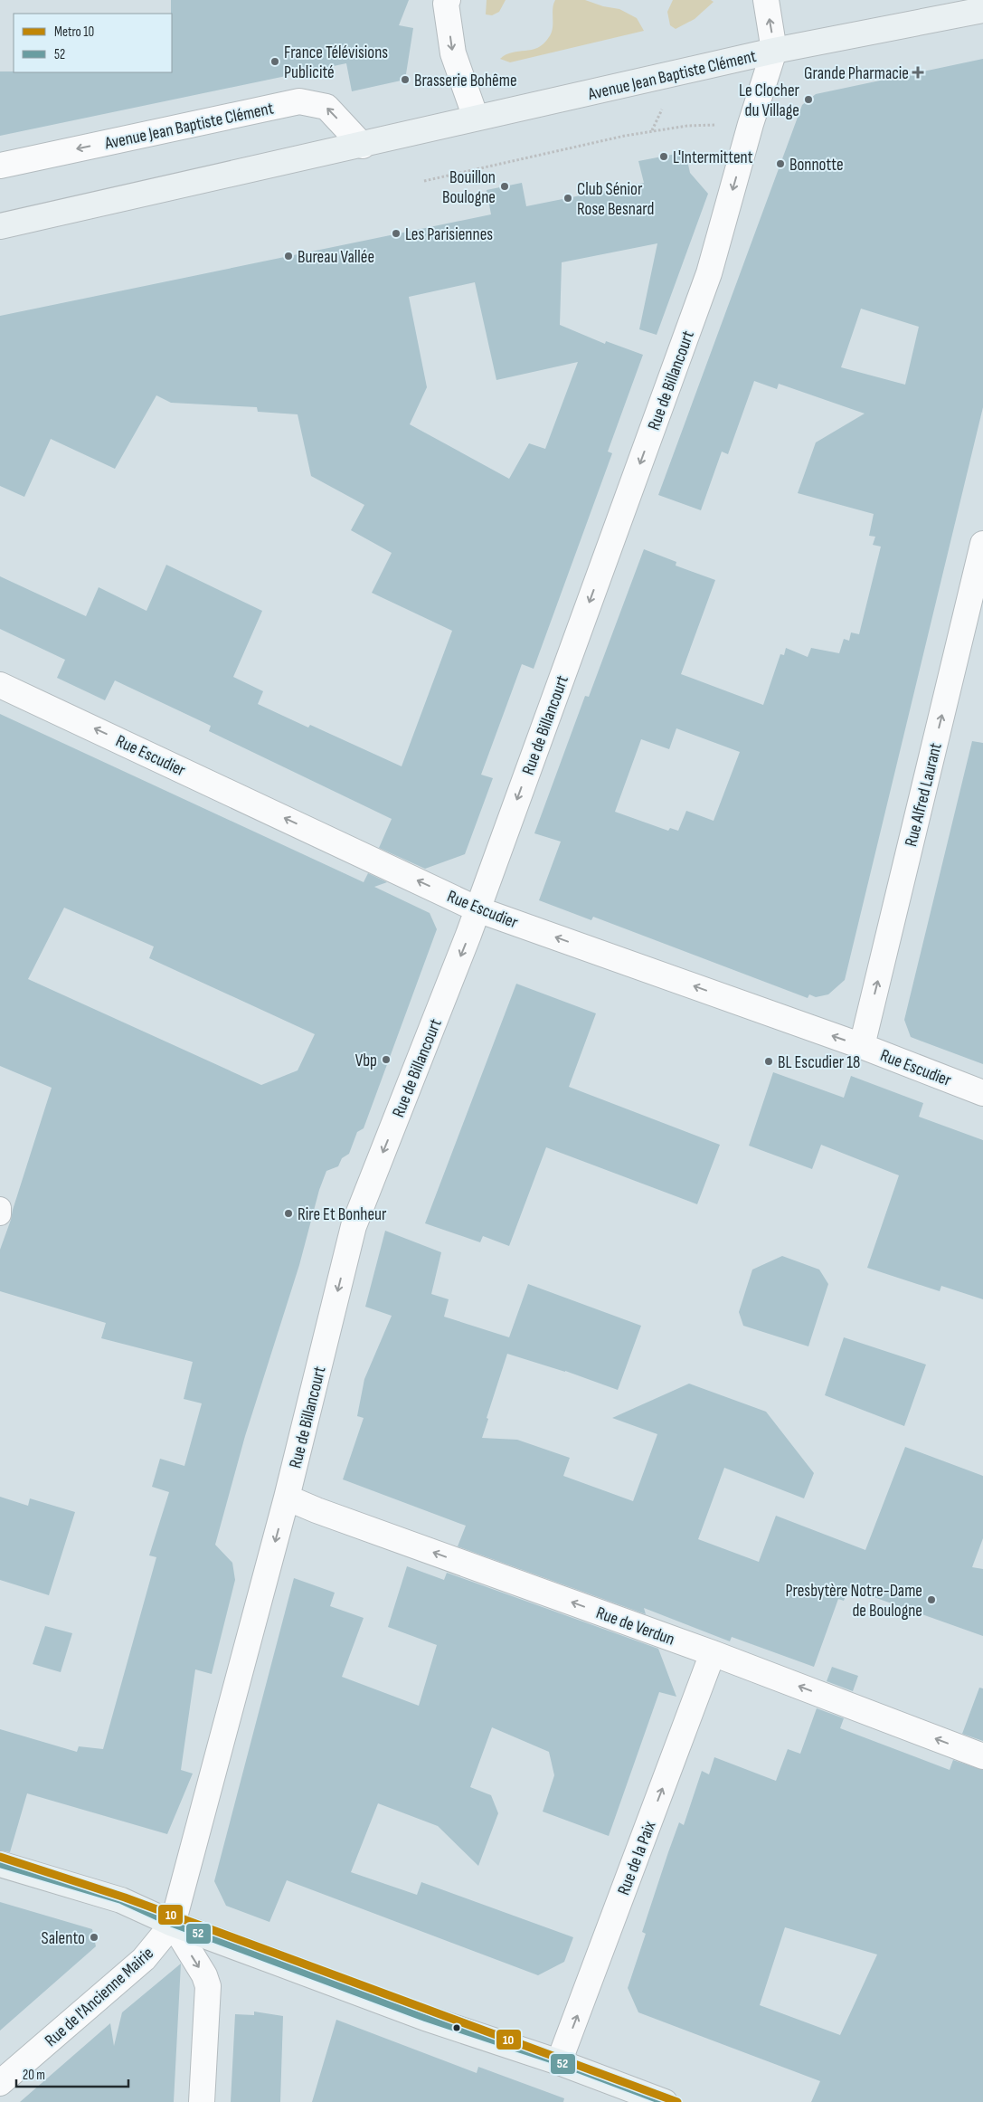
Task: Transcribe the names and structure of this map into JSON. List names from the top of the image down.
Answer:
{
  "streets": {
    "main road": ["Avenue Jean Baptiste Clément"],
    "street": [
      "Rue de Billancourt",
      "Rue Escudier",
      "Rue Alfred Laurant",
      "Rue de Verdun",
      "Rue de la Paix",
      "Rue de l'Ancienne Mairie"
    ]
  },
  "crossings": [
    ["Avenue Jean Baptiste Clément", "Rue de Billancourt"],
    ["Rue de Billancourt", "Rue Escudier"],
    ["Rue de Billancourt", "Rue de Verdun"],
    ["Rue de Billancourt", "Rue de l'Ancienne Mairie"],
    ["Rue Escudier", "Rue Alfred Laurant"],
    ["Rue de Verdun", "Rue de la Paix"]
  ],
  "one_way": [
    "Rue de Billancourt",
    "Rue Escudier",
    "Rue Alfred Laurant",
    "Rue de Verdun",
    "Rue de la Paix"
  ],
  "places": {
    "other": [
      "France Télévisions Publicité",
      "Brasserie Bohême",
      "Le Clocher du Village",
      "L'Intermittent",
      "Bonnotte",
      "Bouillon Boulogne",
      "Club Sénior Rose Besnard",
      "Les Parisiennes",
      "Bureau Vallée",
      "Vbp",
      "BL Escudier 18",
      "Rire Et Bonheur",
      "Presbytère Notre-Dame de Boulogne",
      "Salento"
    ],
    "health": ["Grande Pharmacie"]
  },
  "lines": ["metro line 10", "transit line 52"],
  "legend": ["Metro 10", "52"],
  "scale_bar": "20 m"
}
